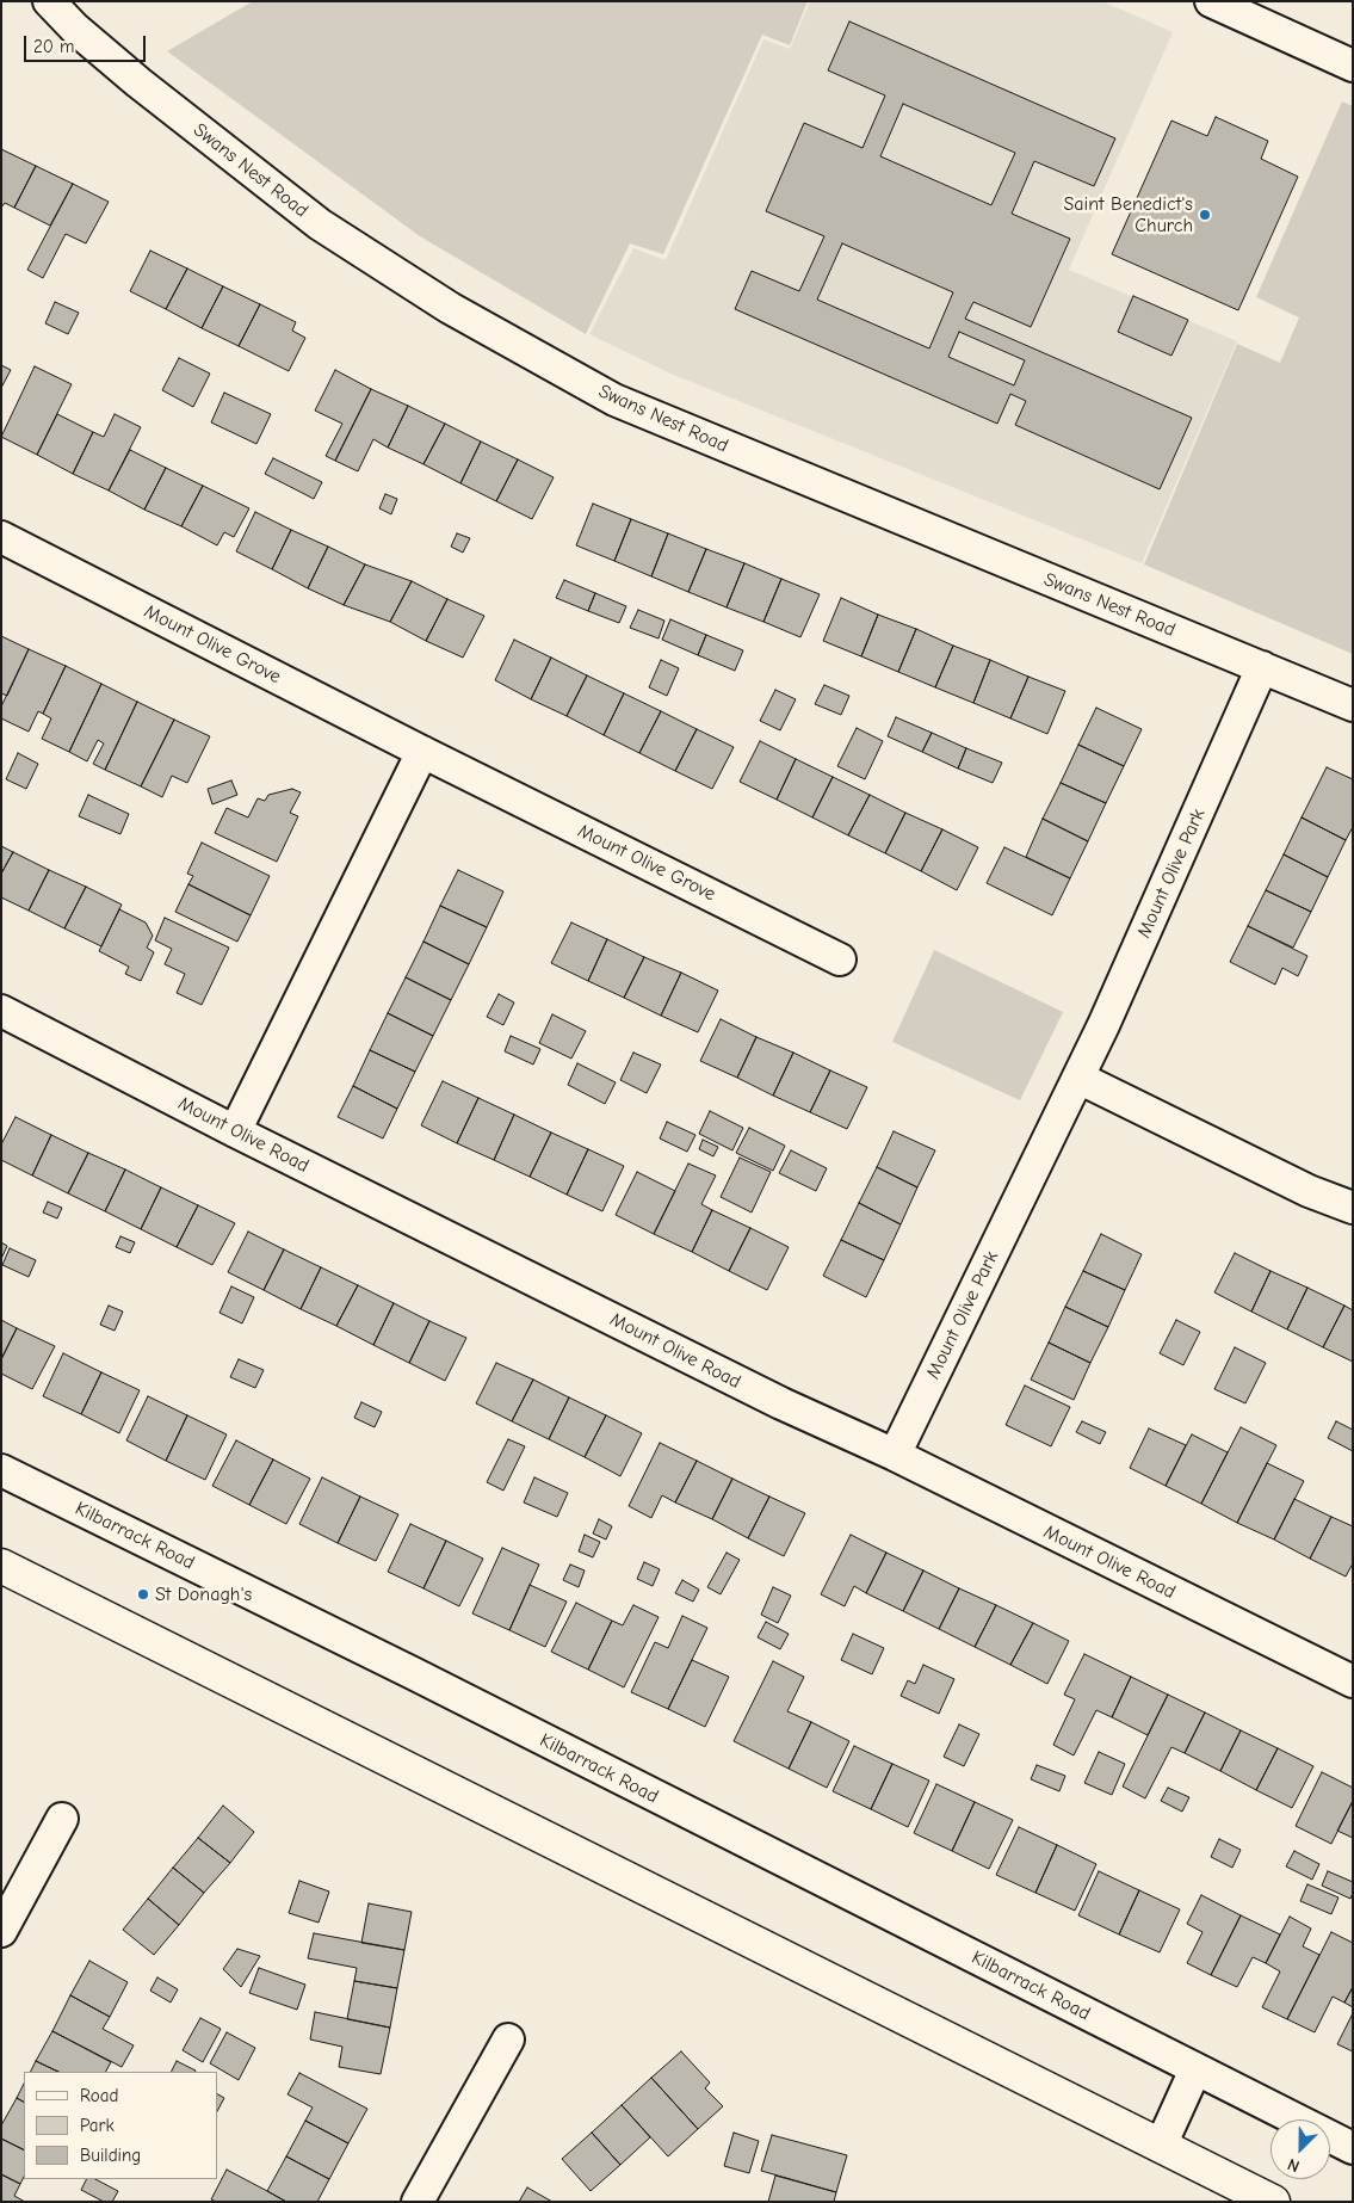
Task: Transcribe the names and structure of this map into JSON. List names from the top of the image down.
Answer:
{
  "streets": {
    "street": [
      "Swans Nest Road",
      "Mount Olive Grove",
      "Mount Olive Park",
      "Mount Olive Road",
      "Kilbarrack Road"
    ]
  },
  "crossings": [
    ["Swans Nest Road", "Mount Olive Park"],
    ["Mount Olive Park", "Mount Olive Road"]
  ],
  "places": ["Saint Benedict's Church", "St Donagh's"],
  "legend": ["Road", "Park", "Building"],
  "scale_bar": "20 m",
  "north": "bottom left"
}
